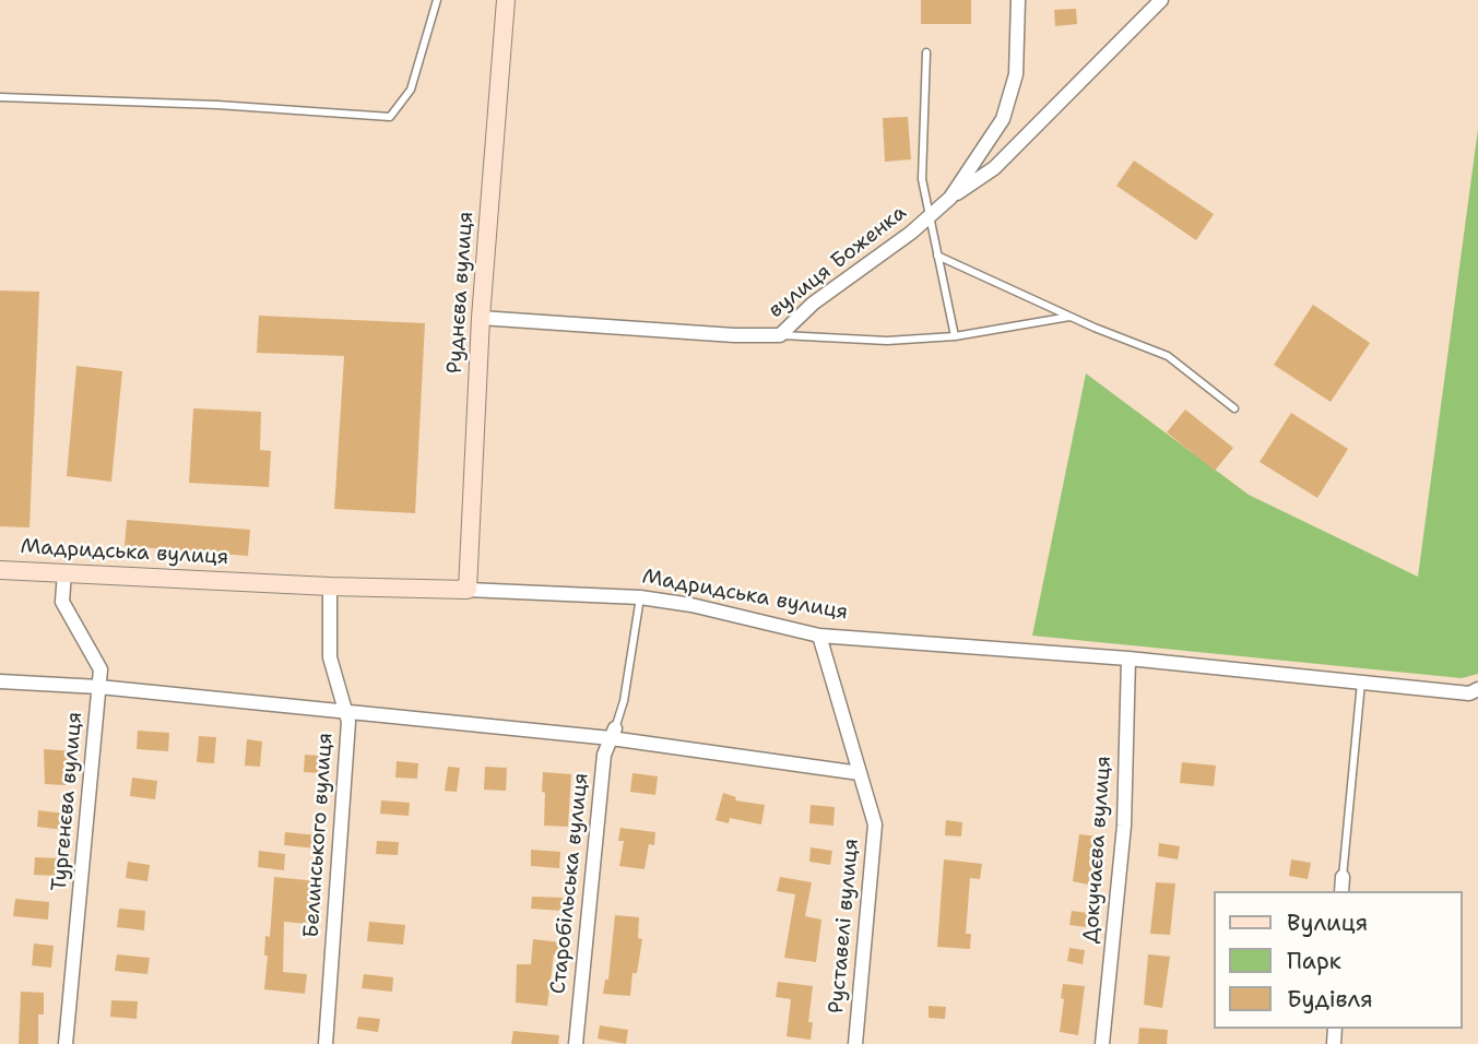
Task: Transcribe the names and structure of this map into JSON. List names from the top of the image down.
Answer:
{
  "streets": {
    "street": [
      "вулиця Боженка",
      "Руднєва вулиця",
      "Мадридська вулиця",
      "Тургенєва вулиця",
      "Белинського вулиця",
      "Докучаєва вулиця",
      "Старобільська вулиця",
      "Руставелі вулиця"
    ]
  },
  "crossings": [
    ["вулиця Боженка", "Руднєва вулиця"],
    ["Руднєва вулиця", "Мадридська вулиця"],
    ["Мадридська вулиця", "Тургенєва вулиця"],
    ["Мадридська вулиця", "Белинського вулиця"],
    ["Мадридська вулиця", "Докучаєва вулиця"],
    ["Мадридська вулиця", "Руставелі вулиця"]
  ],
  "legend": ["Вулиця", "Парк", "Будівля"]
}
